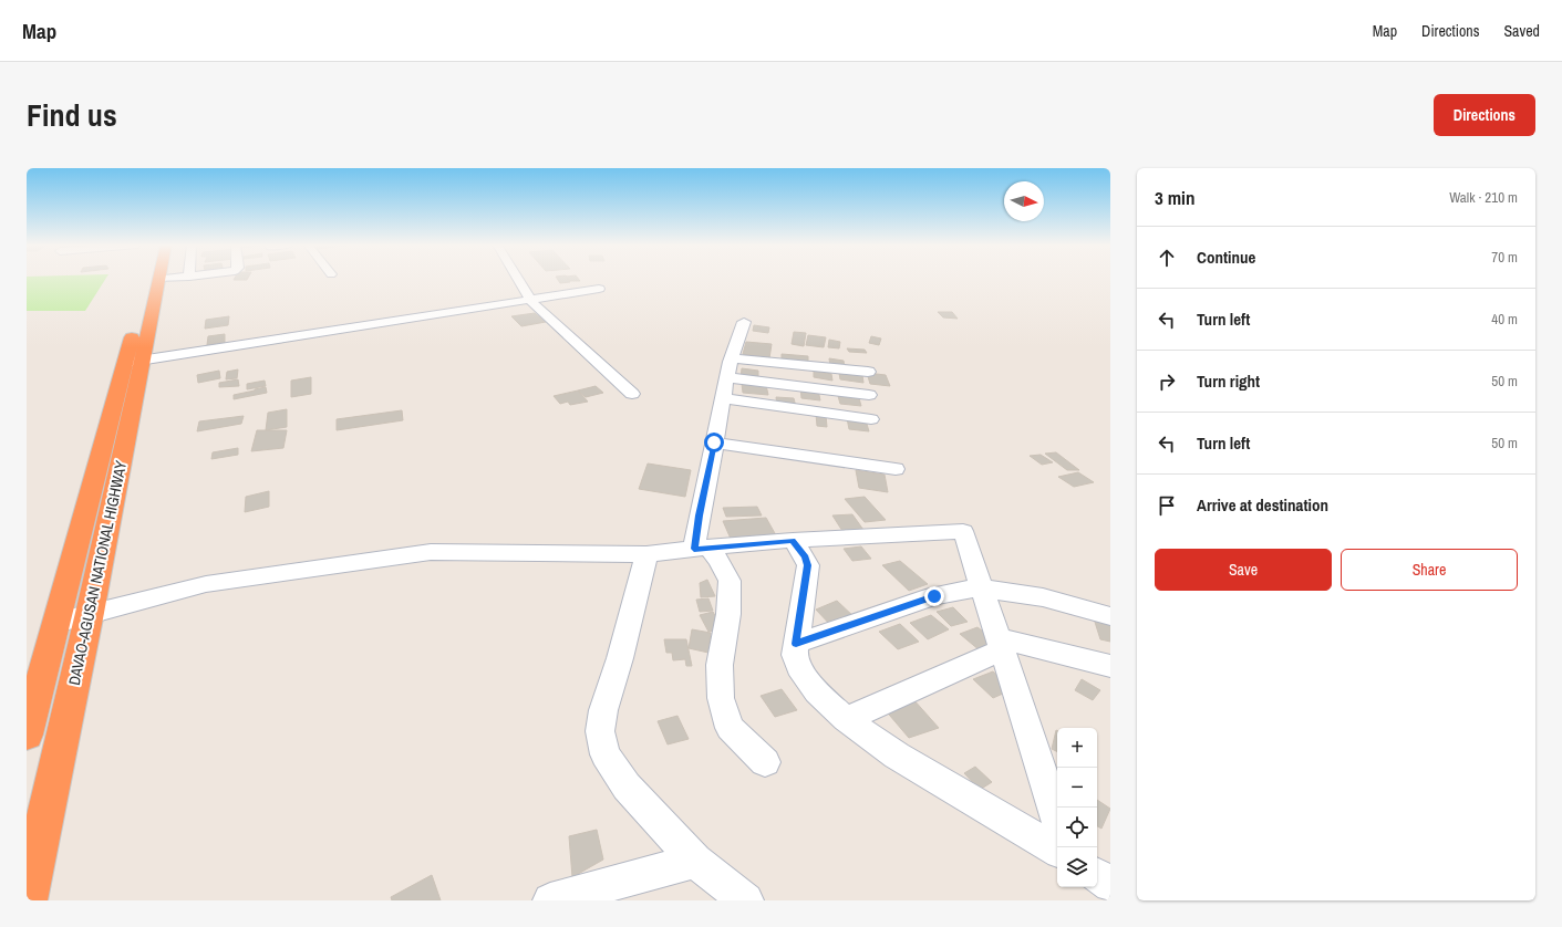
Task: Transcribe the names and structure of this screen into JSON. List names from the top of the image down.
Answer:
{
  "streets": {
    "highway": ["DAVAO-AGUSAN NATIONAL HIGHWAY"]
  },
  "north": "right",
  "page": {
    "header": "Map",
    "nav": ["Map", "Directions", "Saved"],
    "title": "Find us",
    "buttons": [
      "Directions",
      ["Save", "Share"]
    ],
    "heading": ["3 min", "Walk · 210 m"],
    "list": [
      ["Continue", "70 m"],
      ["Turn left", "40 m"],
      ["Turn right", "50 m"],
      ["Turn left", "50 m"],
      "Arrive at destination"
    ],
    "map_buttons": ["+", "−"]
  }
}
